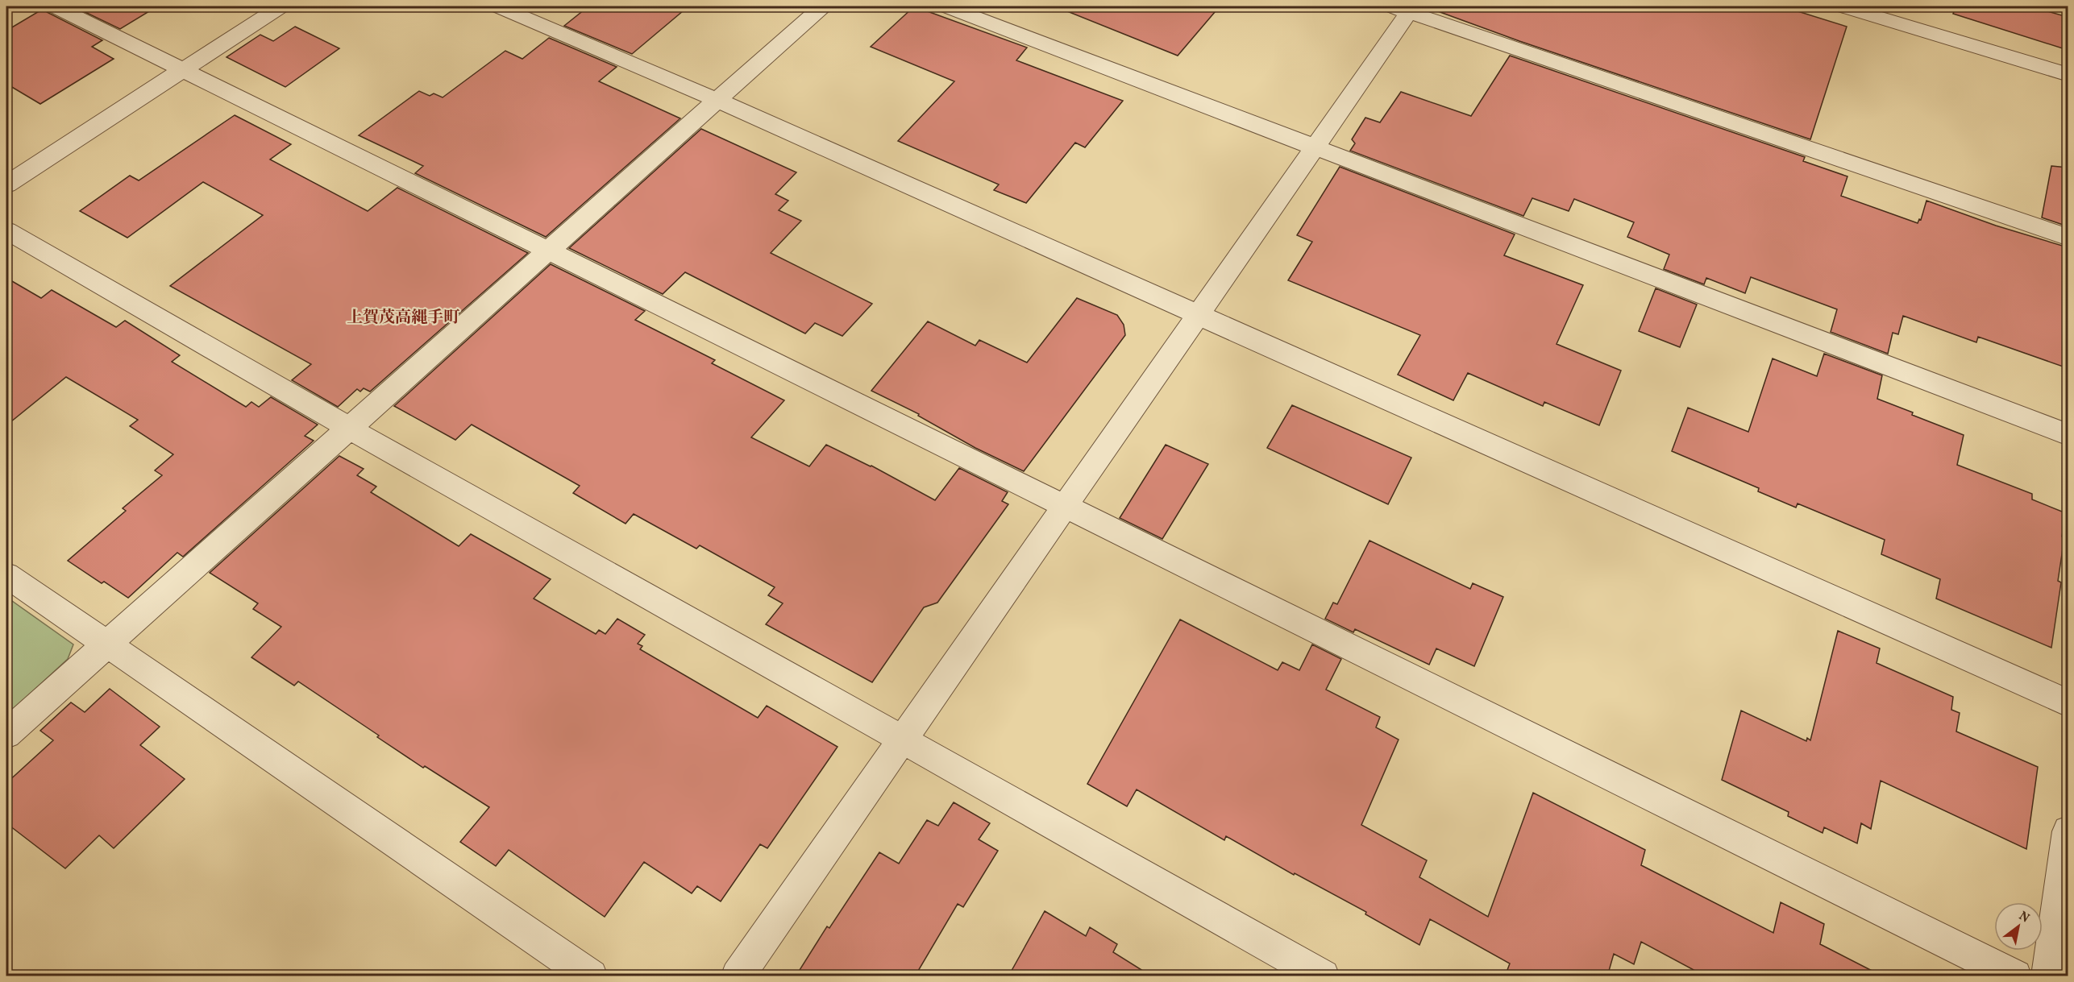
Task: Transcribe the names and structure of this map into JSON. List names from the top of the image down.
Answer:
{
  "districts": ["上賀茂高縄手町"],
  "north": "top right"
}
